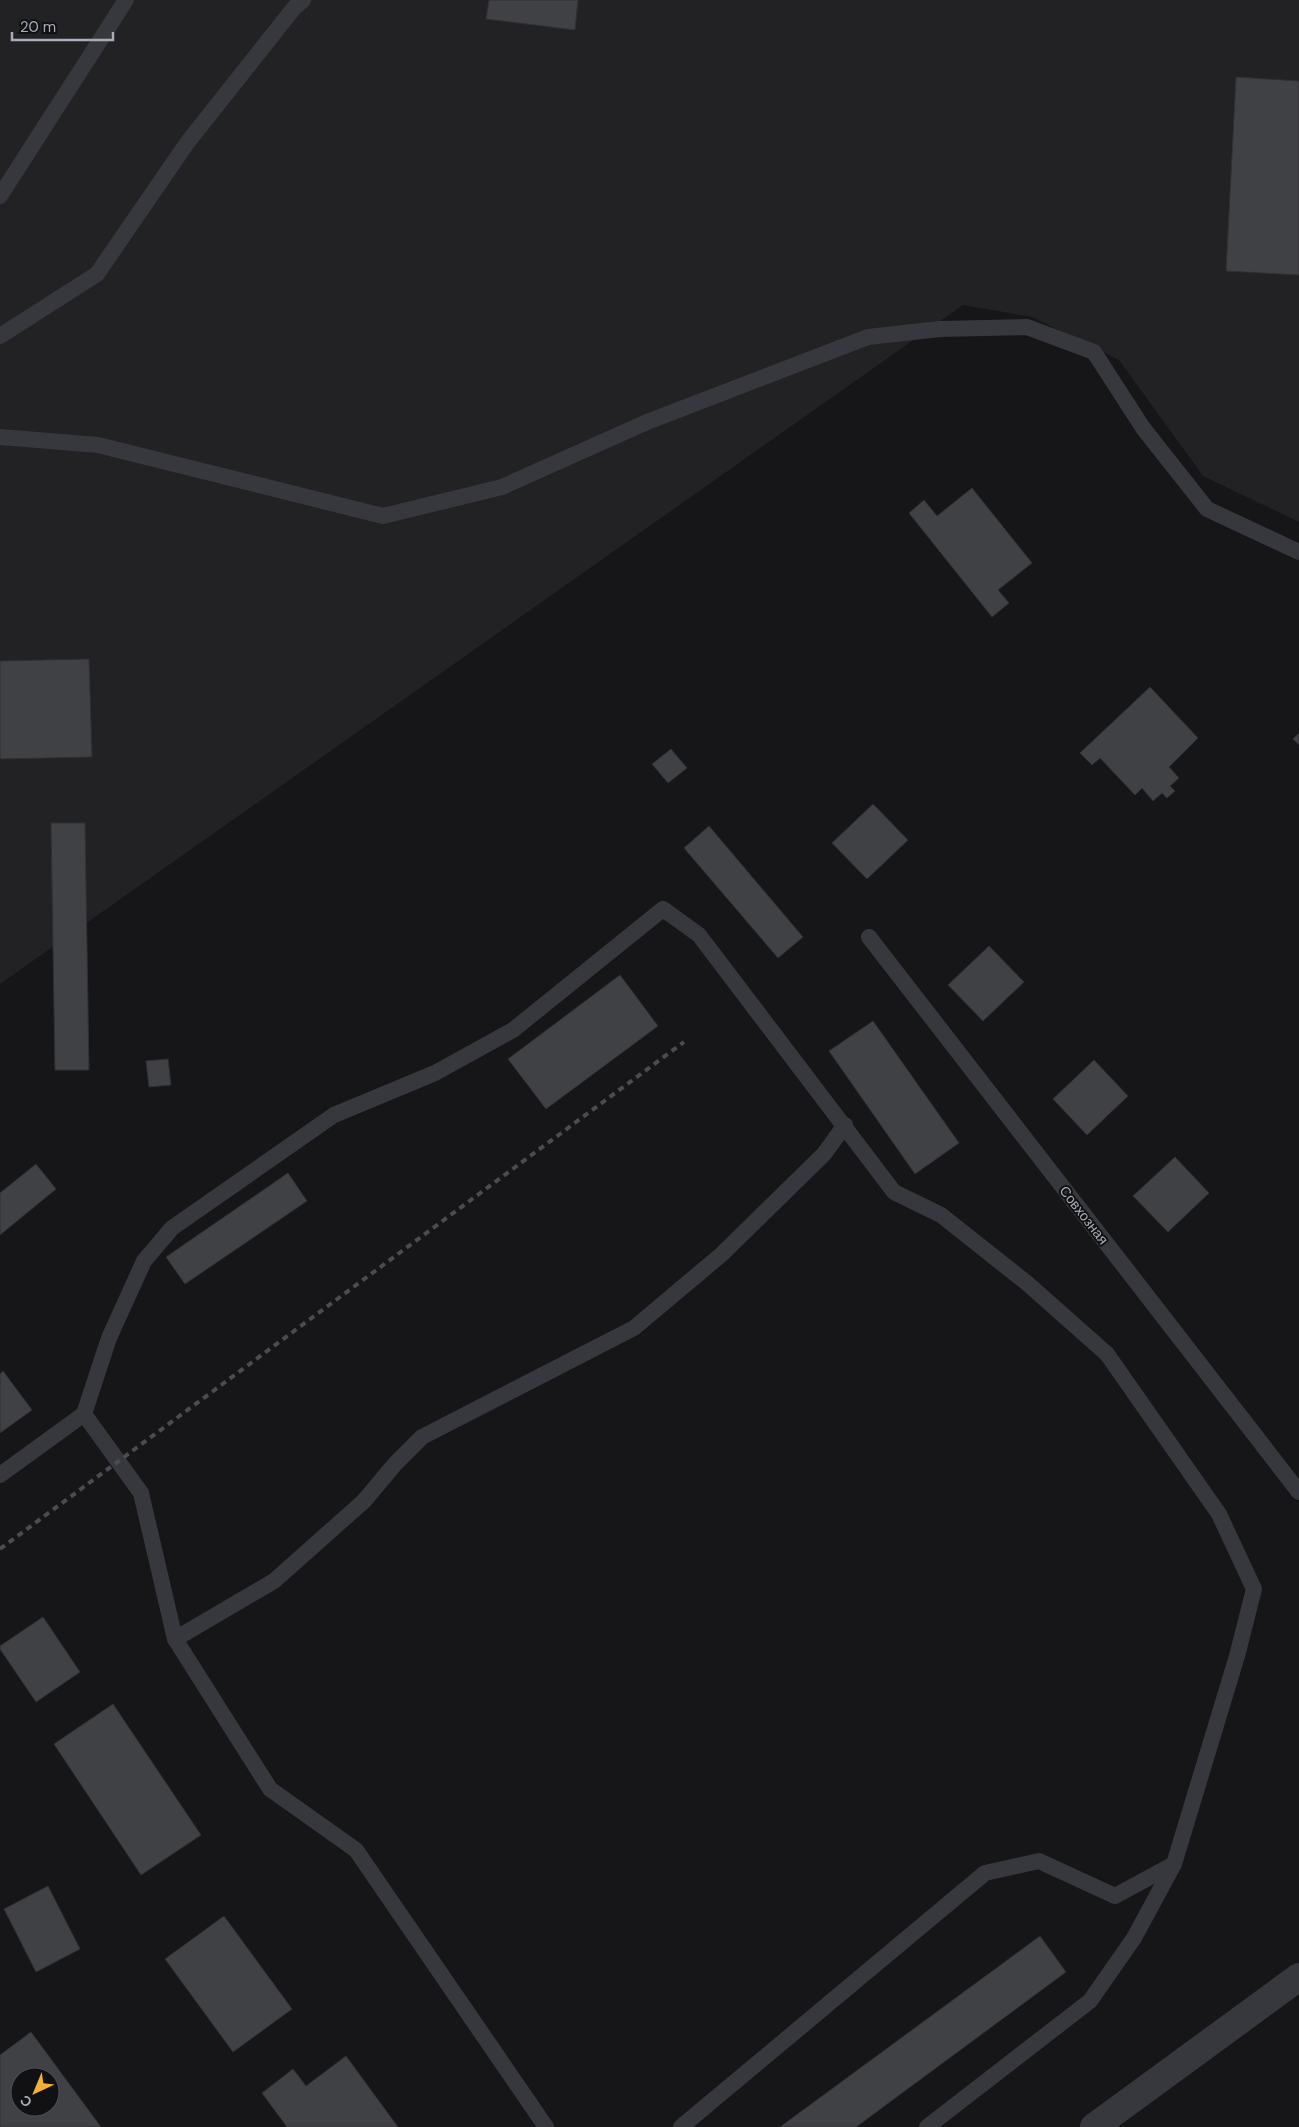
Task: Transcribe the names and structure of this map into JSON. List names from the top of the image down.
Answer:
{
  "streets": {
    "lane": ["Совхозная"]
  },
  "scale_bar": "20 m",
  "north": "bottom left"
}
